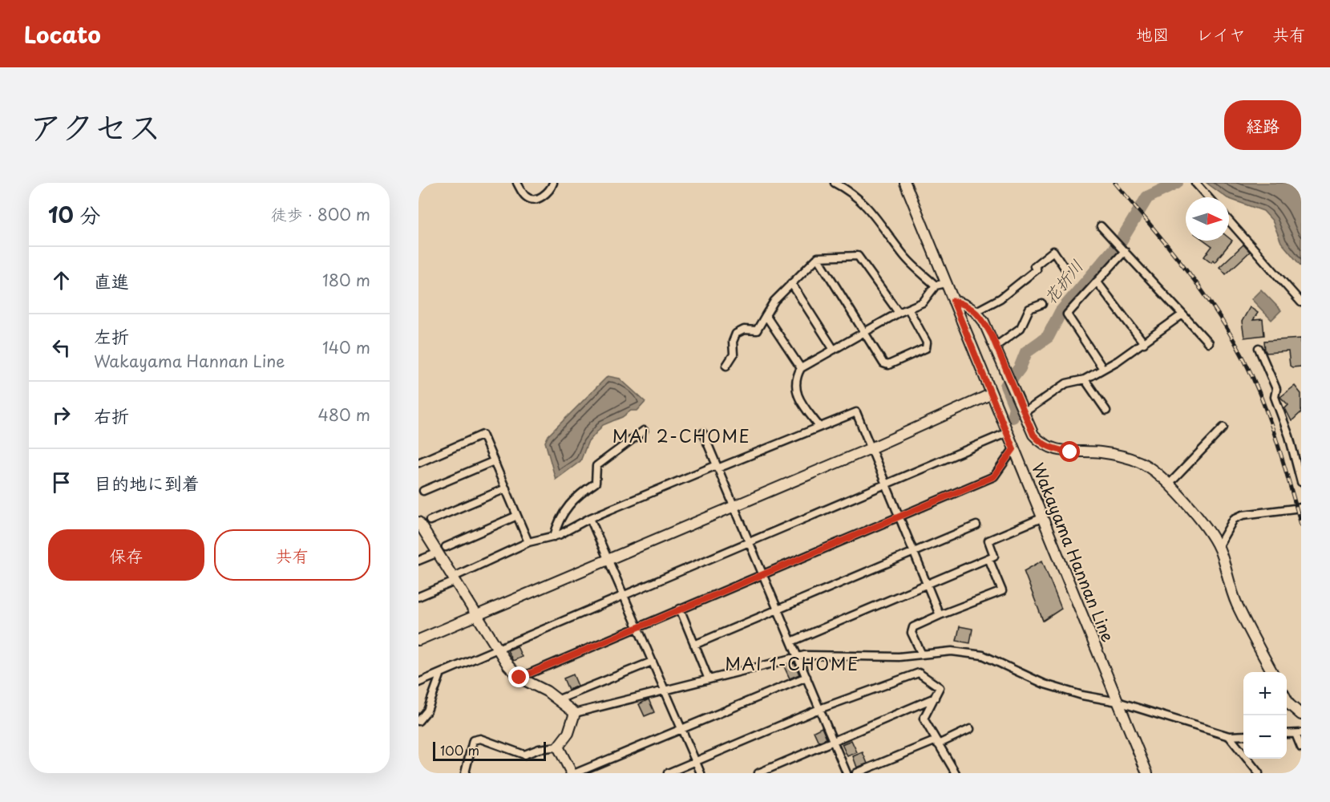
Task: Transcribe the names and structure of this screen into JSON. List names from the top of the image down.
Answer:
{
  "streets": {
    "main road": ["Wakayama Hannan Line"]
  },
  "districts": ["MAI 2-CHOME", "MAI 1-CHOME"],
  "water": ["花折川"],
  "scale_bar": "100 m",
  "north": "right",
  "page": {
    "header": "Locato",
    "nav": ["地図", "レイヤ", "共有"],
    "title": "アクセス",
    "buttons": [
      "経路",
      ["保存", "共有"]
    ],
    "heading": ["10 分", "徒歩 · 800 m"],
    "list": [
      ["直進", "180 m"],
      ["左折", "Wakayama Hannan Line", "140 m"],
      ["右折", "480 m"],
      "目的地に到着"
    ],
    "map_buttons": ["+", "−"],
    "scale": "100 m"
  }
}
